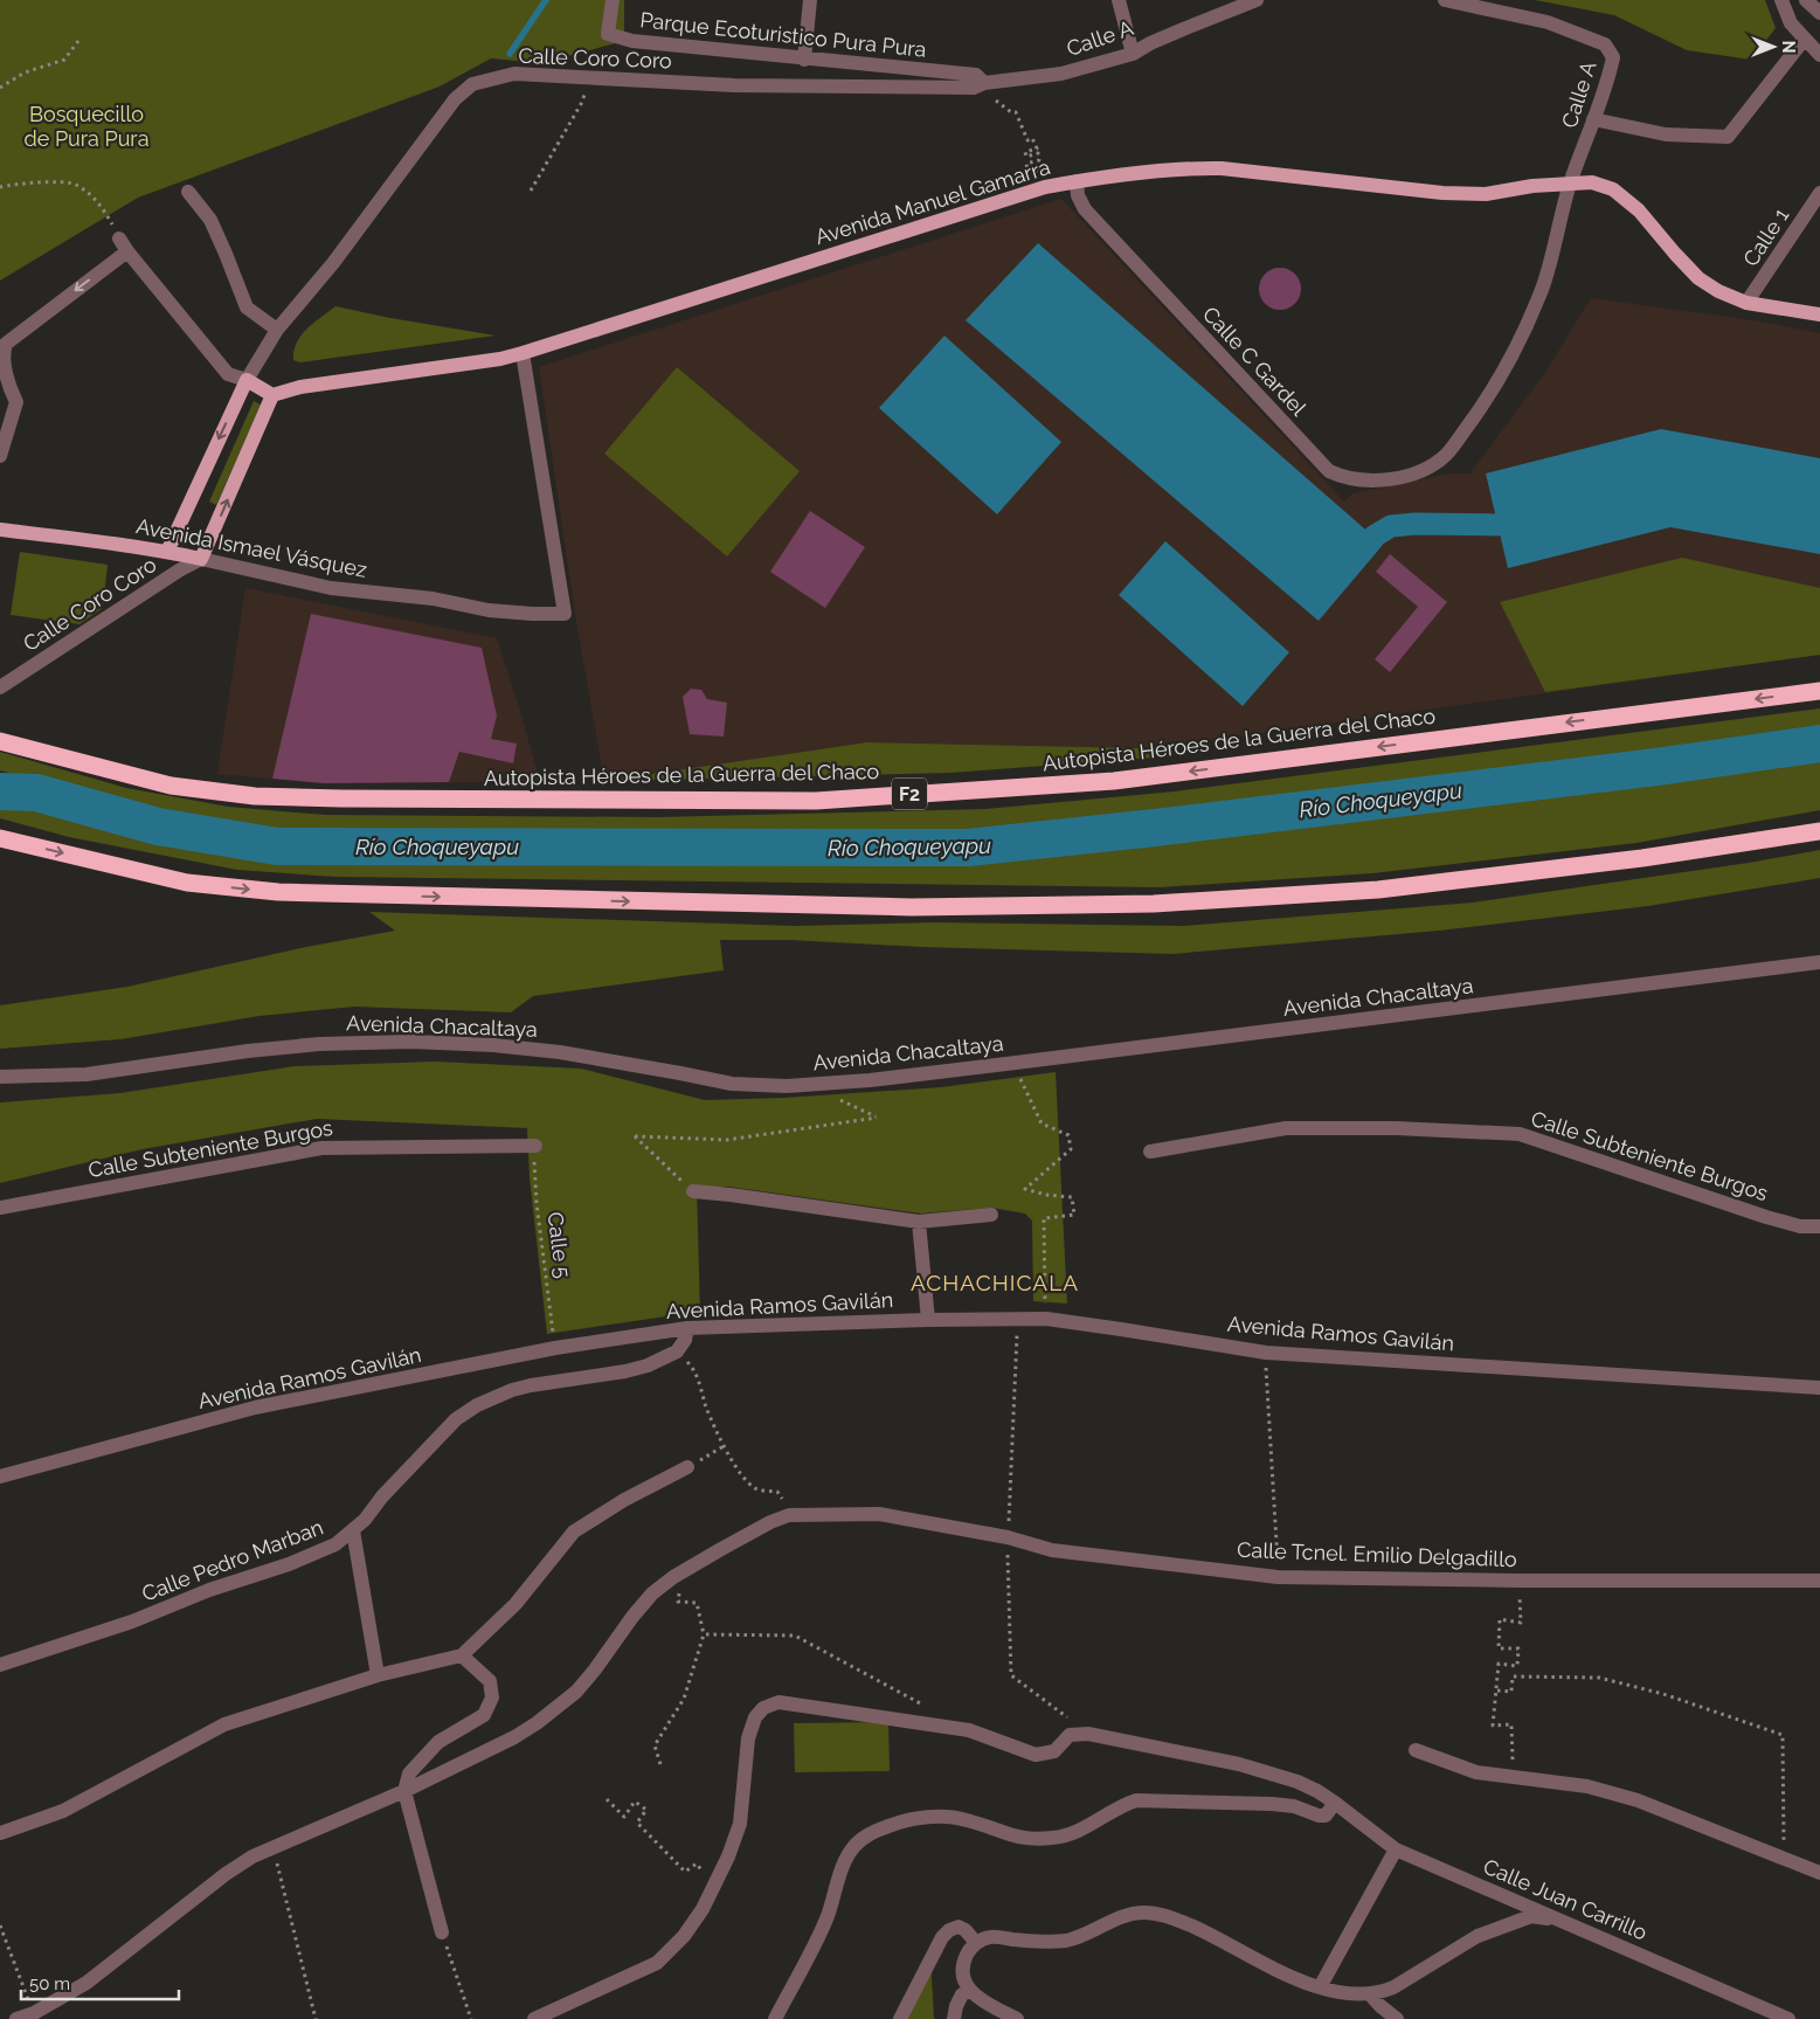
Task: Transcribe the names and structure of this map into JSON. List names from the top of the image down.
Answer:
{
  "streets": {
    "highway": ["Autopista Héroes de la Guerra del Chaco", "F2"],
    "main road": ["Calle Coro Coro", "Avenida Manuel Gamarra", "Avenida Ismael Vásquez"],
    "street": [
      "Parque Ecoturistico Pura Pura",
      "Calle A",
      "Calle 1",
      "Calle C Gardel",
      "Avenida Chacaltaya",
      "Calle Subteniente Burgos",
      "Avenida Ramos Gavilán",
      "Calle Tcnel. Emilio Delgadillo",
      "Calle Pedro Marban",
      "Calle Juan Carrillo"
    ],
    "path": ["Calle 5"]
  },
  "crossings": [
    ["Parque Ecoturistico Pura Pura", "Calle A"],
    ["Parque Ecoturistico Pura Pura", "Calle Coro Coro"],
    ["Calle A", "Calle Coro Coro"],
    ["Calle A", "Avenida Manuel Gamarra"],
    ["Calle A", "Calle C Gardel"],
    ["Calle Coro Coro", "Avenida Ismael Vásquez"],
    ["Avenida Manuel Gamarra", "Calle 1"],
    ["Avenida Manuel Gamarra", "Calle C Gardel"],
    ["Avenida Manuel Gamarra", "Avenida Ismael Vásquez"],
    ["Calle Subteniente Burgos", "Calle 5"],
    ["Calle 5", "Avenida Ramos Gavilán"]
  ],
  "districts": ["ACHACHICALA"],
  "water": ["Río Choqueyapu"],
  "parks": ["Bosquecillo de Pura Pura"],
  "scale_bar": "50 m",
  "north": "right"
}
